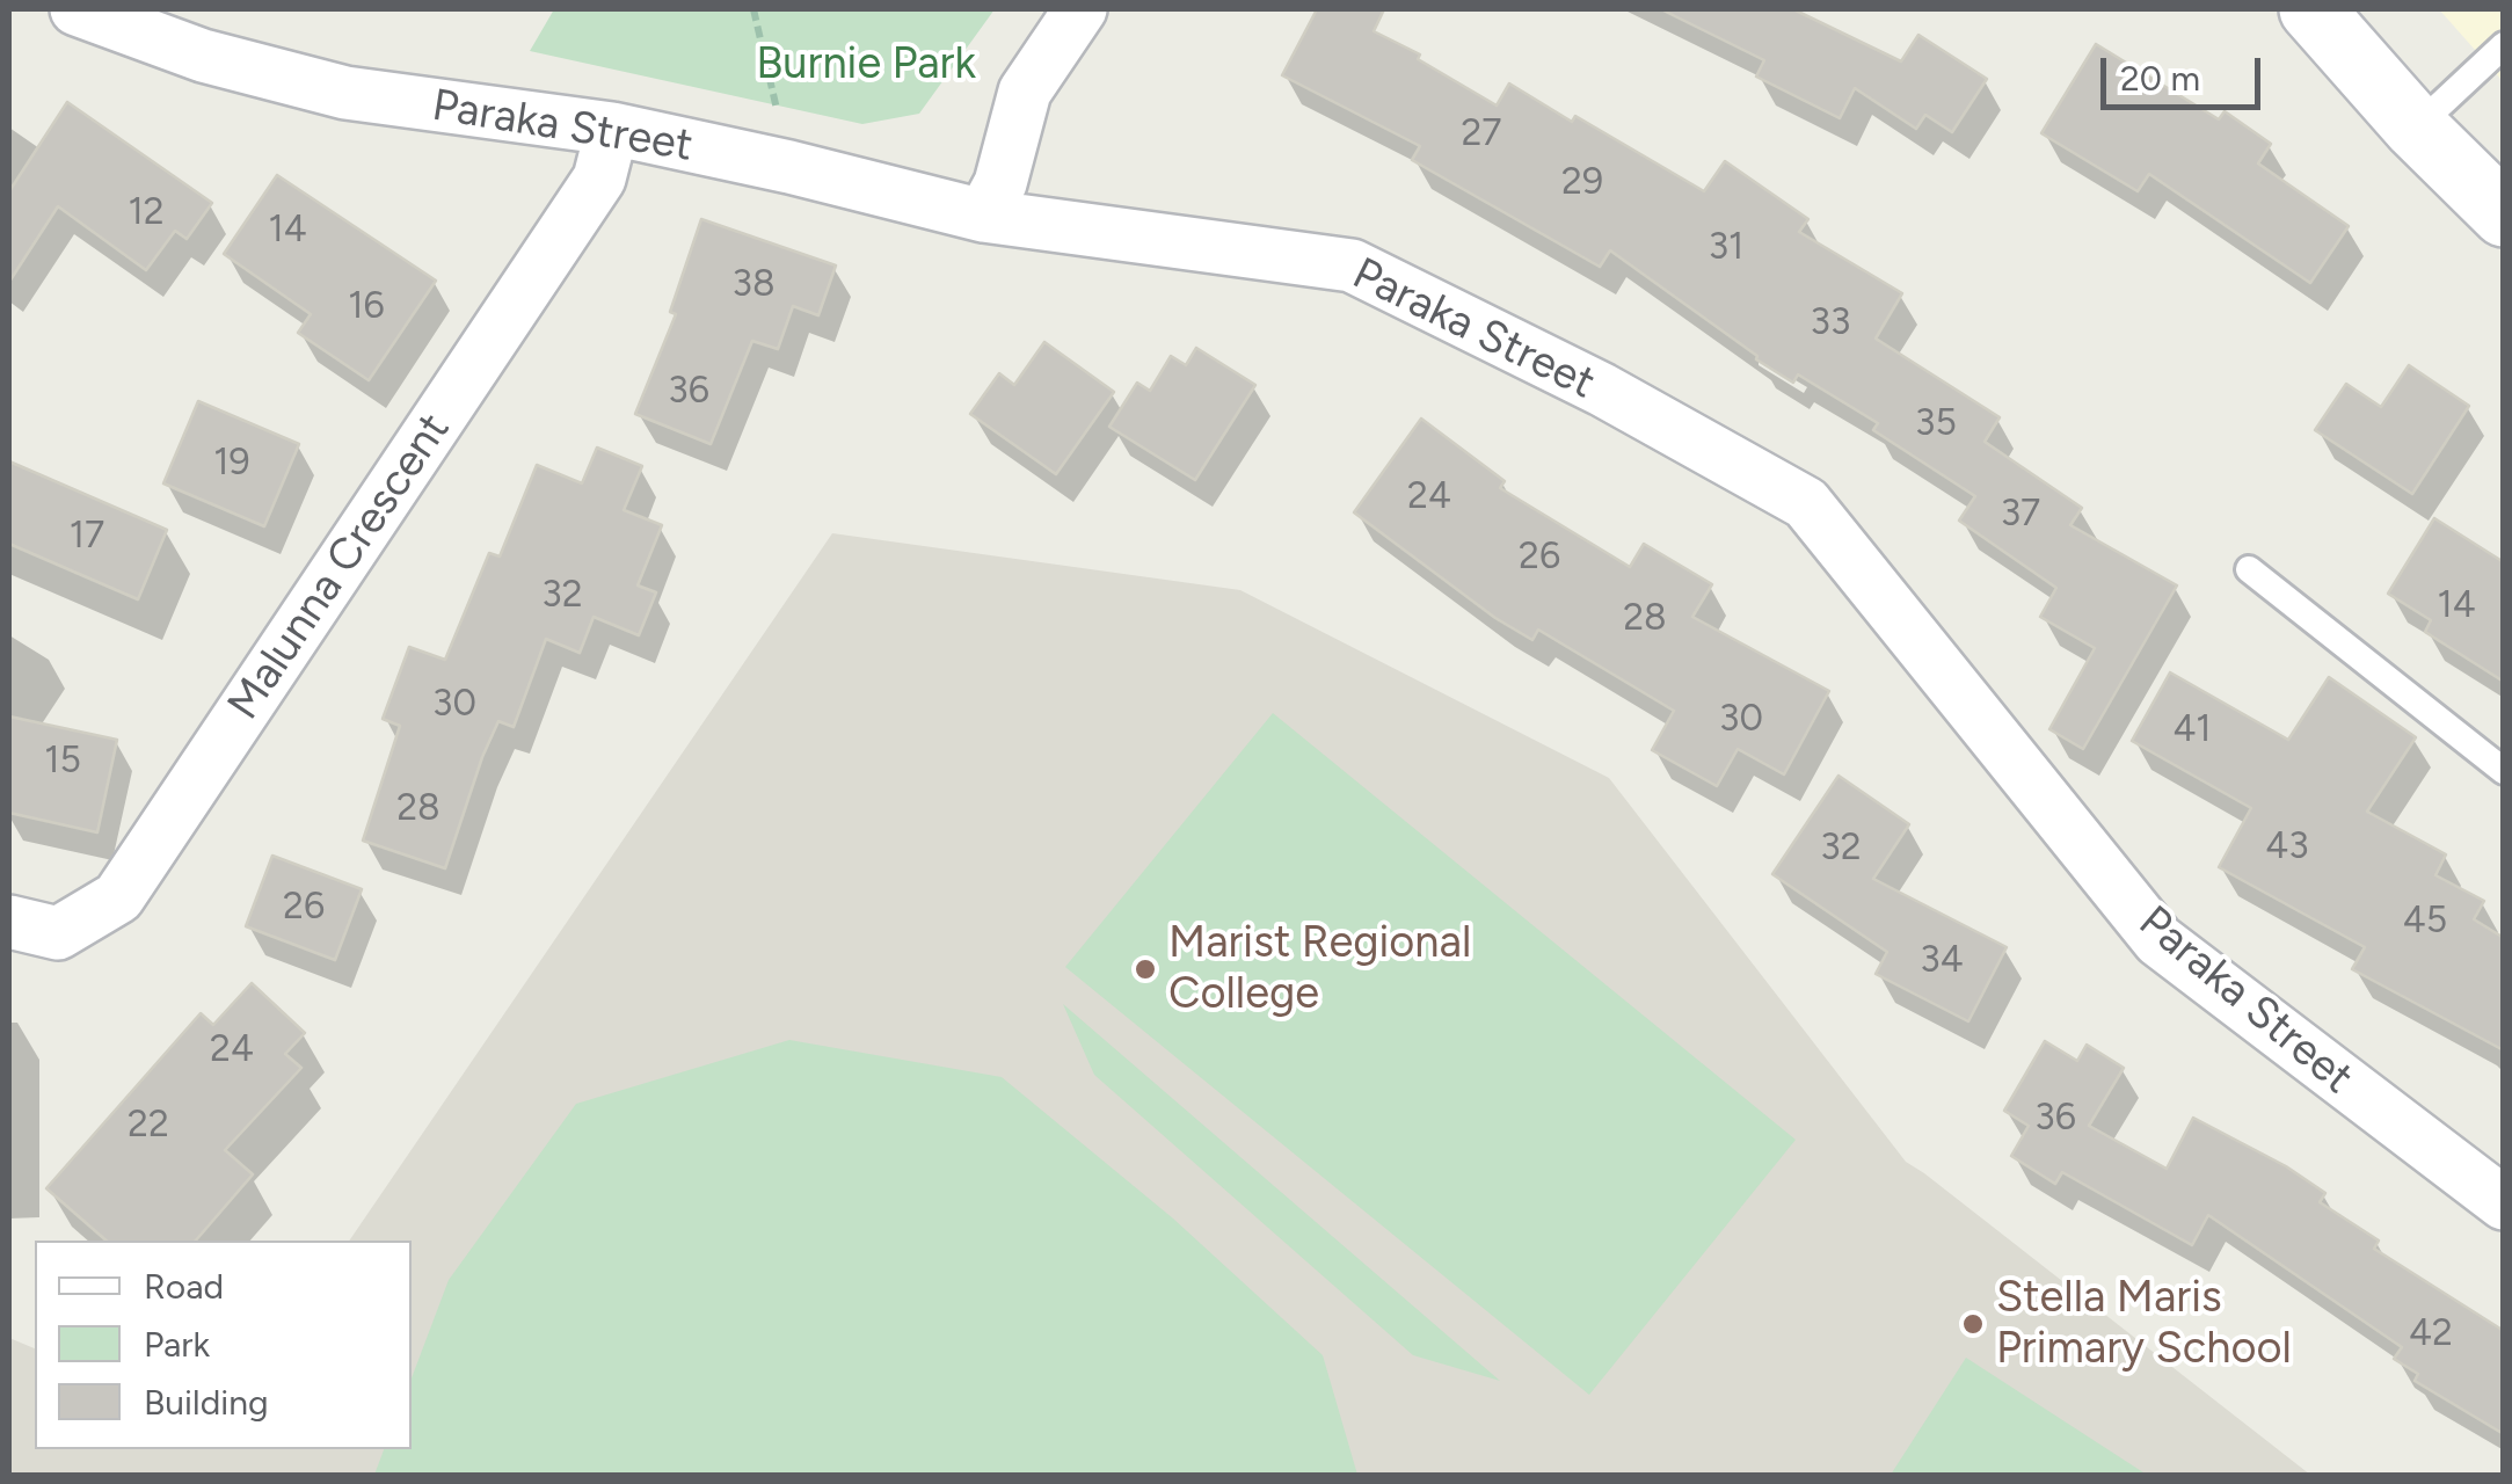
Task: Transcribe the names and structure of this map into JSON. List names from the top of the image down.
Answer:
{
  "streets": {
    "street": ["Paraka Street", "Malunna Crescent"]
  },
  "crossings": [
    ["Paraka Street", "Malunna Crescent"]
  ],
  "parks": ["Burnie Park"],
  "places": ["Marist Regional College", "Stella Maris Primary School"],
  "house_numbers": [
    "27",
    "29",
    "12",
    "14",
    "31",
    "38",
    "16",
    "33",
    "36",
    "35",
    "19",
    "24",
    "37",
    "17",
    "26",
    "32",
    "14",
    "28",
    "30",
    "30",
    "41",
    "15",
    "28",
    "43",
    "32",
    "26",
    "45",
    "34",
    "24",
    "36",
    "22",
    "42"
  ],
  "legend": ["Road", "Park", "Building"],
  "scale_bar": "20 m"
}
